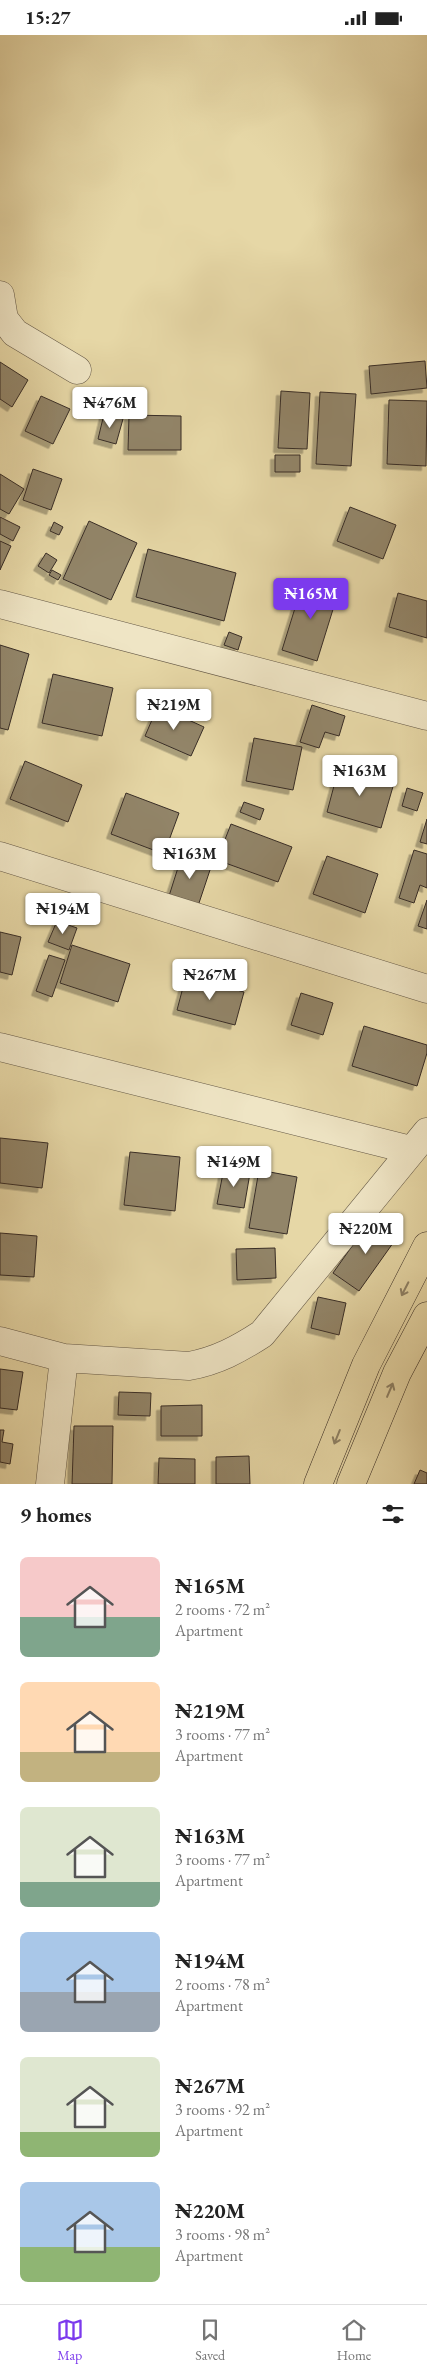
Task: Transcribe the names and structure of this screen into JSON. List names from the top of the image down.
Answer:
{
  "page": {
    "status": "15:27",
    "price": [
      "₦476M",
      "₦165M",
      "₦219M",
      "₦163M",
      "₦163M",
      "₦194M",
      "₦267M",
      "₦149M",
      "₦220M"
    ],
    "heading": "9 homes",
    "list": [
      {
        "name": "₦165M",
        "note": "2 rooms · 72 m² · Apartment"
      },
      {
        "name": "₦219M",
        "note": "3 rooms · 77 m² · Apartment"
      },
      {
        "name": "₦163M",
        "note": "3 rooms · 77 m² · Apartment"
      },
      {
        "name": "₦194M",
        "note": "2 rooms · 78 m² · Apartment"
      },
      {
        "name": "₦267M",
        "note": "3 rooms · 92 m² · Apartment"
      },
      {
        "name": "₦220M",
        "note": "3 rooms · 98 m² · Apartment"
      }
    ],
    "tabs": ["Map", "Saved", "Home"]
  }
}
